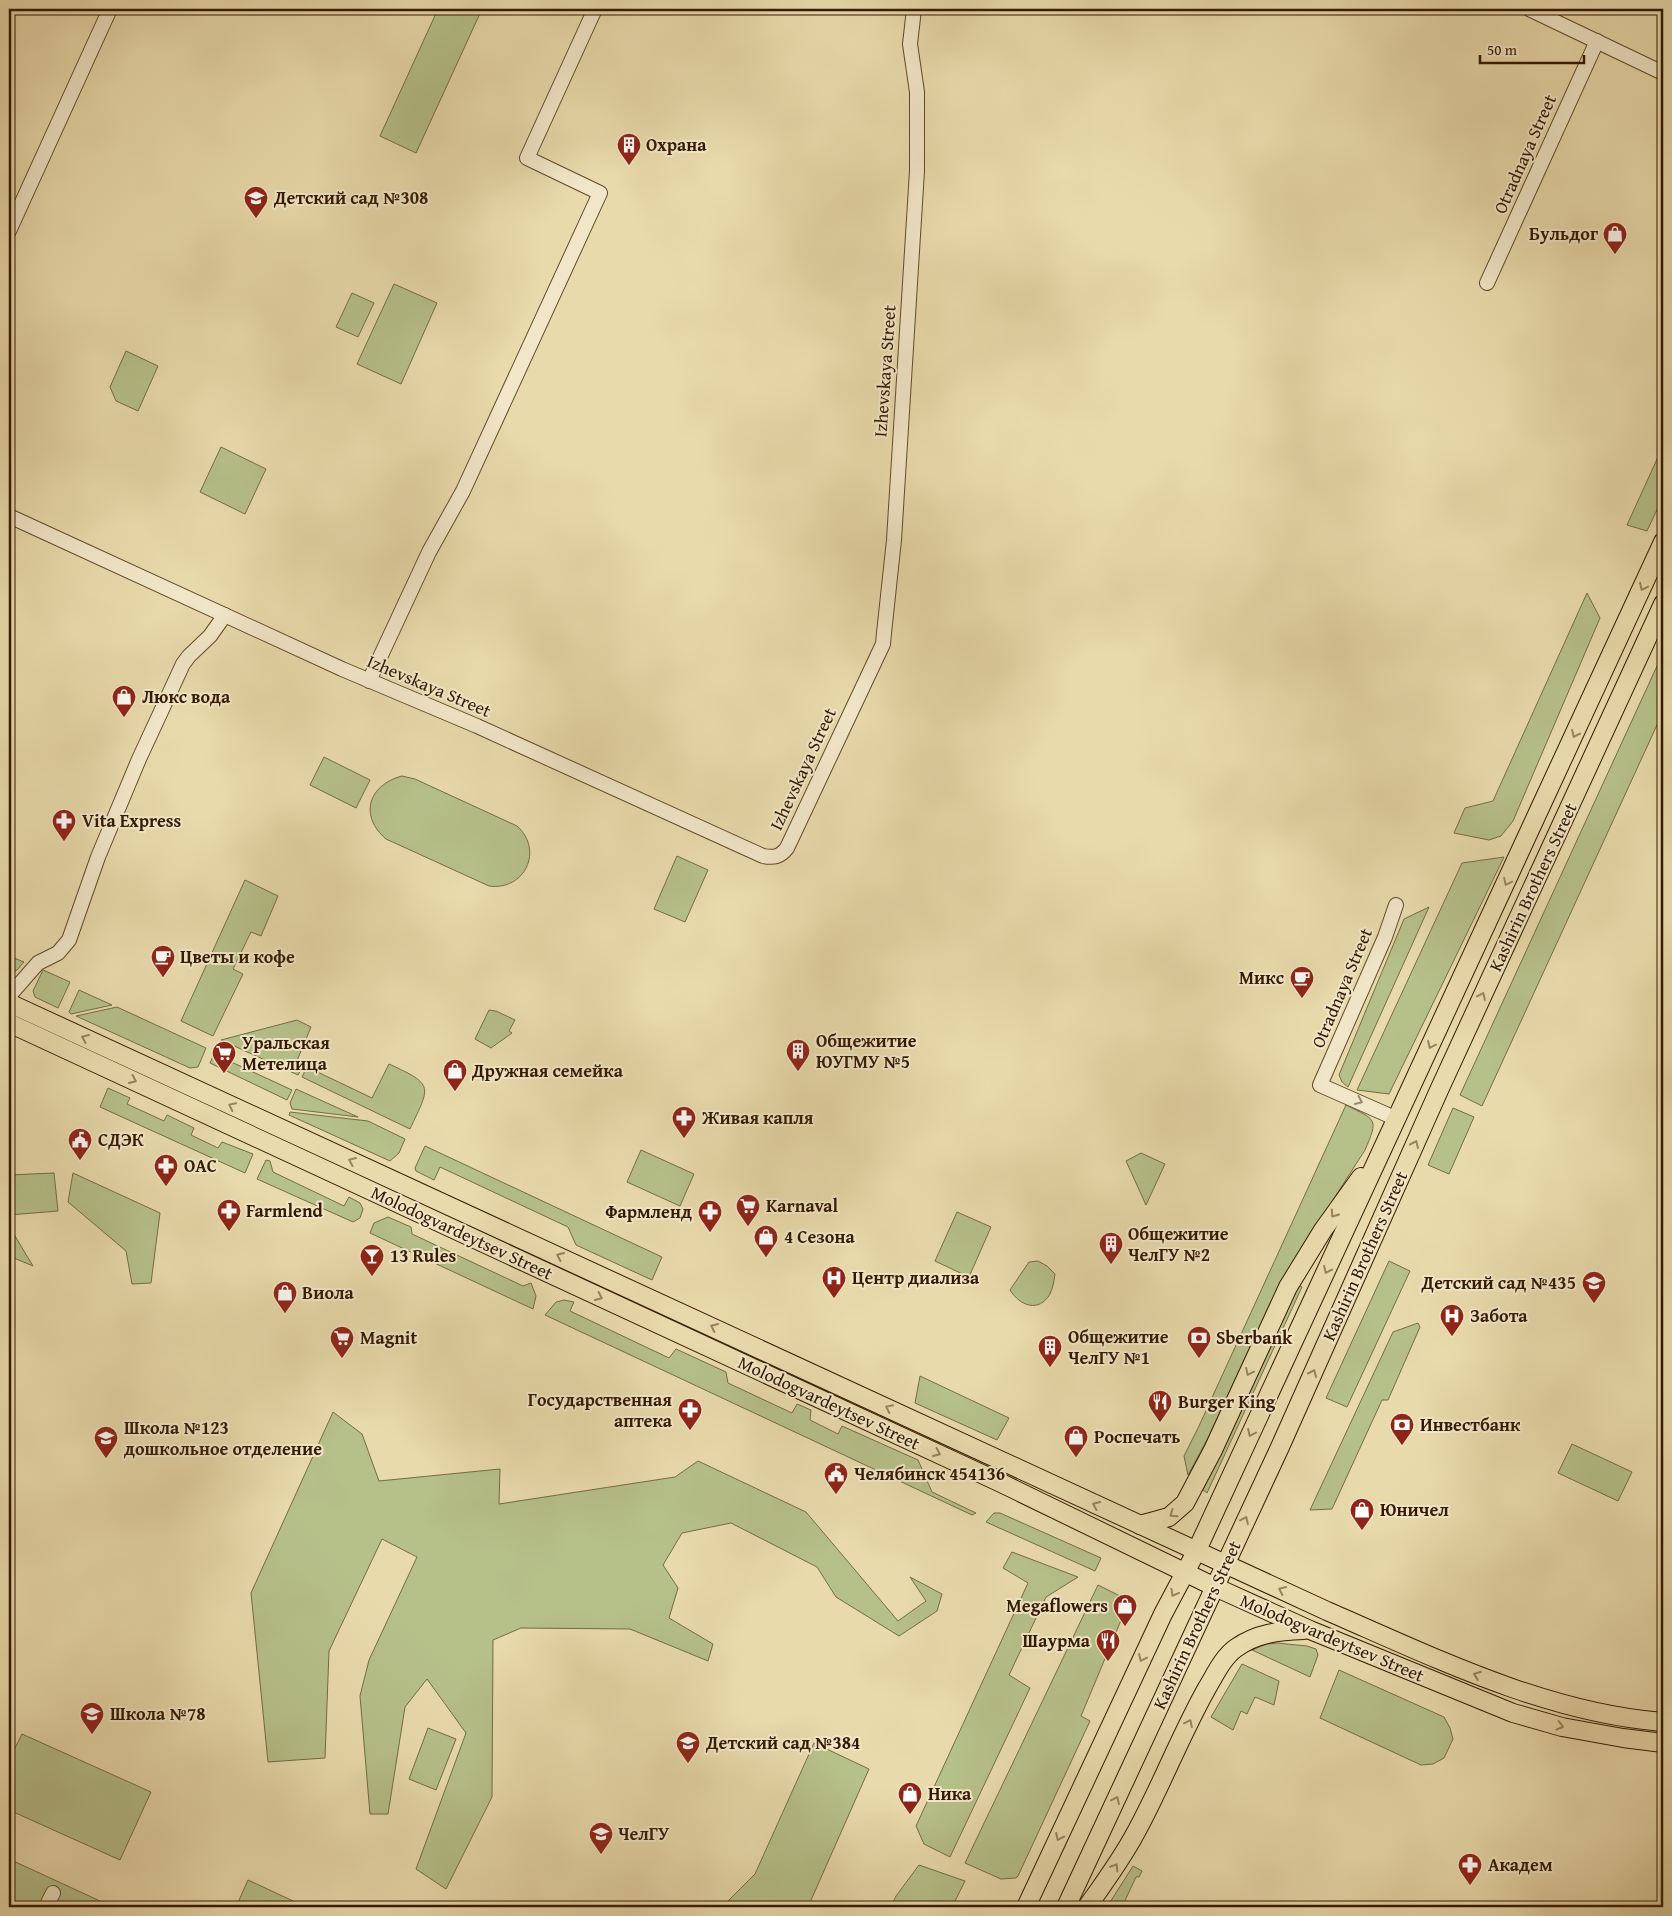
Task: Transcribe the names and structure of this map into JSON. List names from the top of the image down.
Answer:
{
  "streets": {
    "main road": ["Kashirin Brothers Street", "Molodogvardeytsev Street"],
    "street": ["Otradnaya Street", "Izhevskaya Street"]
  },
  "crossings": [
    ["Otradnaya Street", "Kashirin Brothers Street"],
    ["Kashirin Brothers Street", "Molodogvardeytsev Street"]
  ],
  "places": {
    "building": [
      "Охрана",
      "Общежитие ЮУГМУ №5",
      "Общежитие ЧелГУ №2",
      "Общежитие ЧелГУ №1"
    ],
    "school or university": [
      "Детский сад №308",
      "Детский сад №435",
      "Школа №123 дошкольное отделение",
      "Школа №78",
      "Детский сад №384",
      "ЧелГУ"
    ],
    "shop": [
      "Бульдог",
      "Люкс вода",
      "Дружная семейка",
      "4 Сезона",
      "Виола",
      "Роспечать",
      "Юничел",
      "Megaflowers",
      "Ника"
    ],
    "pharmacy": [
      "Vita Express",
      "Живая капля",
      "ОАС",
      "Farmlend",
      "Фармленд",
      "Государственная аптека",
      "Академ"
    ],
    "cafe": ["Цветы и кофе", "Микс"],
    "supermarket": ["Уральская Метелица", "Karnaval", "Magnit"],
    "public building": ["СДЭК", "Челябинск 454136"],
    "bar": ["13 Rules"],
    "hospital": ["Центр диализа", "Забота"],
    "bank": ["Sberbank", "Инвестбанк"],
    "restaurant": ["Burger King", "Шаурма"]
  },
  "scale_bar": "50 m"
}
